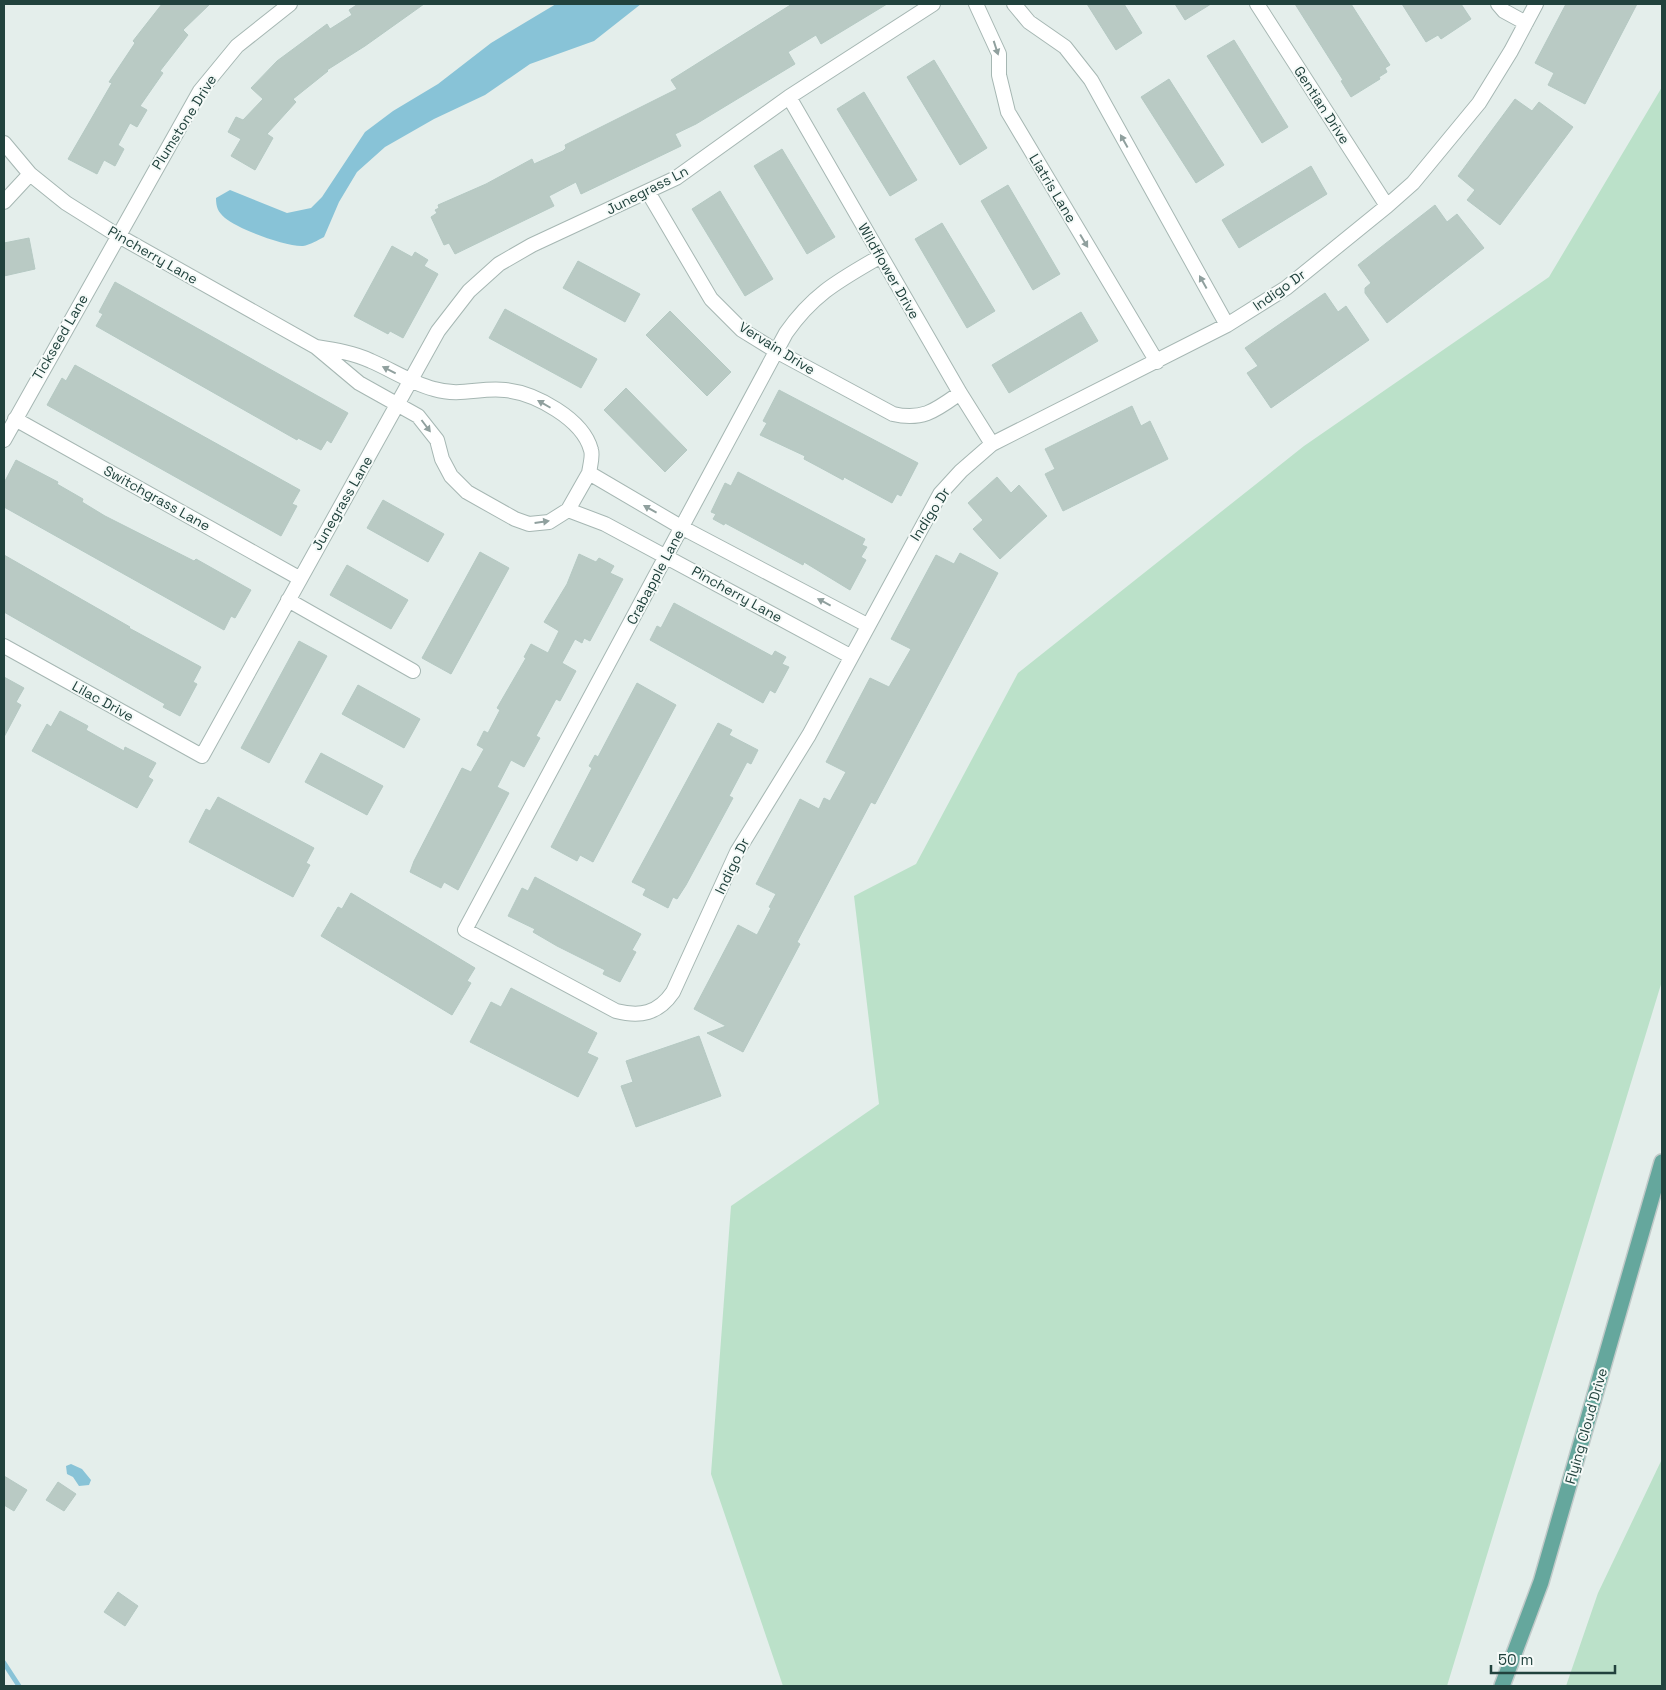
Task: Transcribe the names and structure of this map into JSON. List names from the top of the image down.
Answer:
{
  "streets": {
    "main road": ["Flying Cloud Drive"],
    "street": [
      "Gentian Drive",
      "Plumstone Drive",
      "Liatris Lane",
      "Junegrass Ln",
      "Pincherry Lane",
      "Wildflower Drive",
      "Indigo Dr",
      "Tickseed Lane",
      "Vervain Drive",
      "Switchgrass Lane",
      "Junegrass Lane",
      "Crabapple Lane",
      "Lilac Drive"
    ]
  },
  "crossings": [
    ["Gentian Drive", "Indigo Dr"],
    ["Plumstone Drive", "Pincherry Lane"],
    ["Plumstone Drive", "Tickseed Lane"],
    ["Liatris Lane", "Indigo Dr"],
    ["Junegrass Ln", "Pincherry Lane"],
    ["Junegrass Ln", "Wildflower Drive"],
    ["Junegrass Ln", "Vervain Drive"],
    ["Junegrass Ln", "Junegrass Lane"],
    ["Pincherry Lane", "Indigo Dr"],
    ["Pincherry Lane", "Tickseed Lane"],
    ["Pincherry Lane", "Junegrass Lane"],
    ["Pincherry Lane", "Crabapple Lane"],
    ["Wildflower Drive", "Indigo Dr"],
    ["Wildflower Drive", "Vervain Drive"],
    ["Wildflower Drive", "Crabapple Lane"],
    ["Indigo Dr", "Crabapple Lane"],
    ["Tickseed Lane", "Switchgrass Lane"],
    ["Vervain Drive", "Crabapple Lane"],
    ["Switchgrass Lane", "Junegrass Lane"],
    ["Junegrass Lane", "Lilac Drive"]
  ],
  "scale_bar": "50 m"
}
